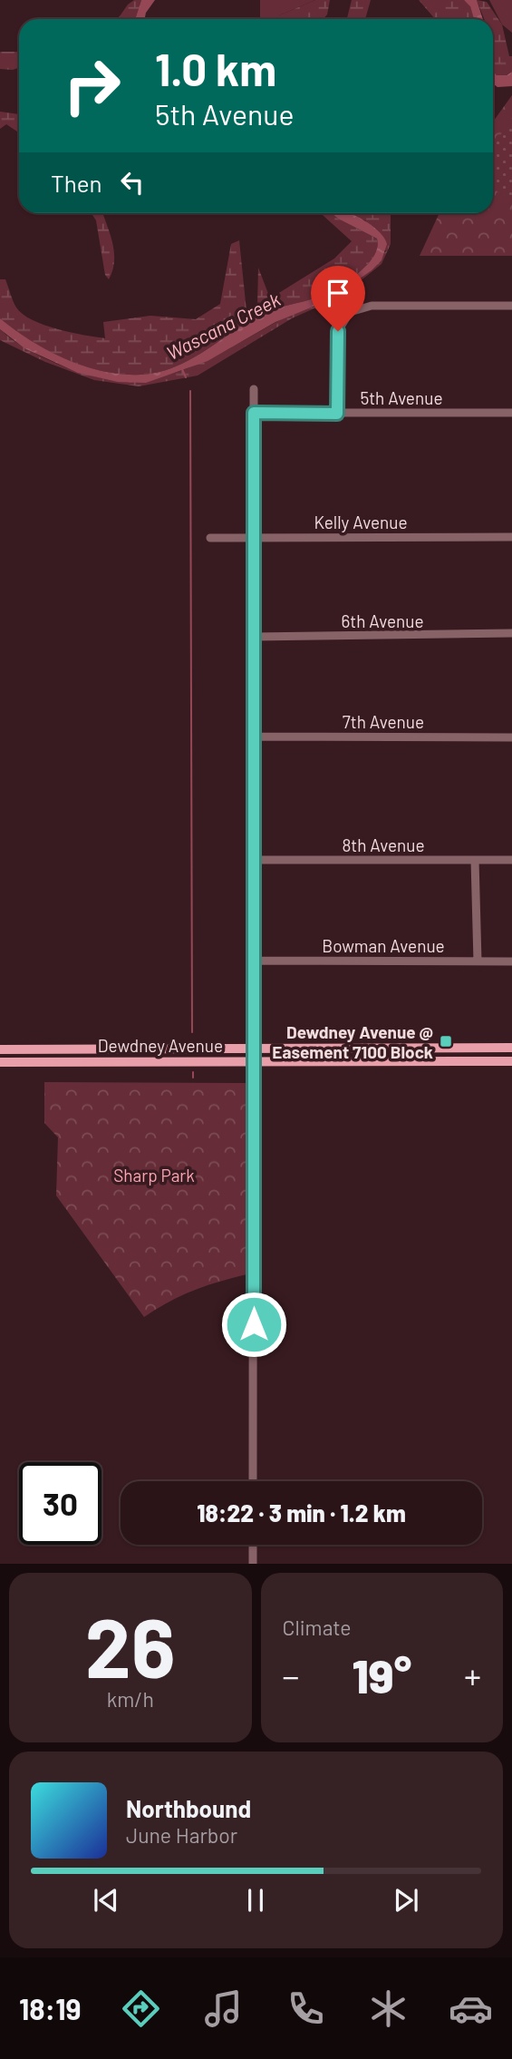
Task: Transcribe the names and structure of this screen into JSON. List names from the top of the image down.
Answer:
{
  "streets": {
    "main road": ["Dewdney Avenue"],
    "street": [
      "5th Avenue",
      "Kelly Avenue",
      "6th Avenue",
      "7th Avenue",
      "8th Avenue",
      "Bowman Avenue"
    ]
  },
  "water": ["Wascana Creek"],
  "parks": ["Sharp Park"],
  "places": {
    "transit": ["Dewdney Avenue @ Easement 7100 Block"]
  },
  "page": {
    "turn": ["1.0 km", "5th Avenue"],
    "then": "Then",
    "limit": "30",
    "trip": "18:22 · 3 min · 1.2 km",
    "tile": [
      ["26", "km/h"],
      "Climate"
    ],
    "heat": ["−", "19°", "+"],
    "song": ["Northbound", "June Harbor"],
    "tabs": "18:19"
  }
}
